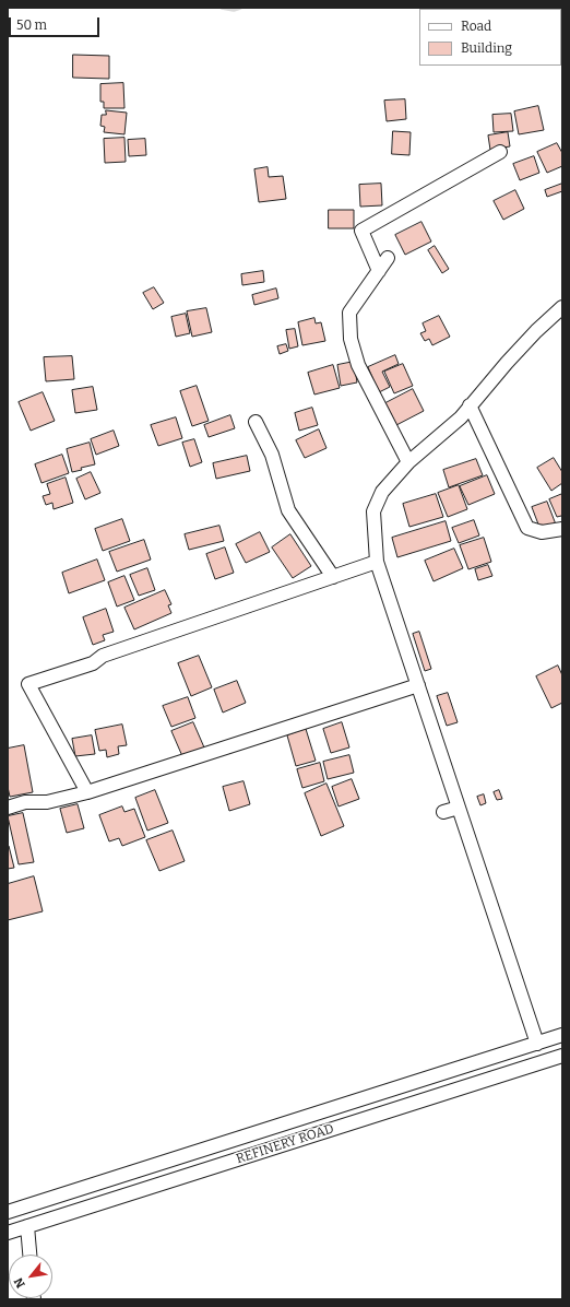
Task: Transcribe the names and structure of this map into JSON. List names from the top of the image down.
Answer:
{
  "streets": {
    "street": ["REFINERY ROAD"]
  },
  "legend": ["Road", "Building"],
  "scale_bar": "50 m",
  "north": "bottom left"
}
